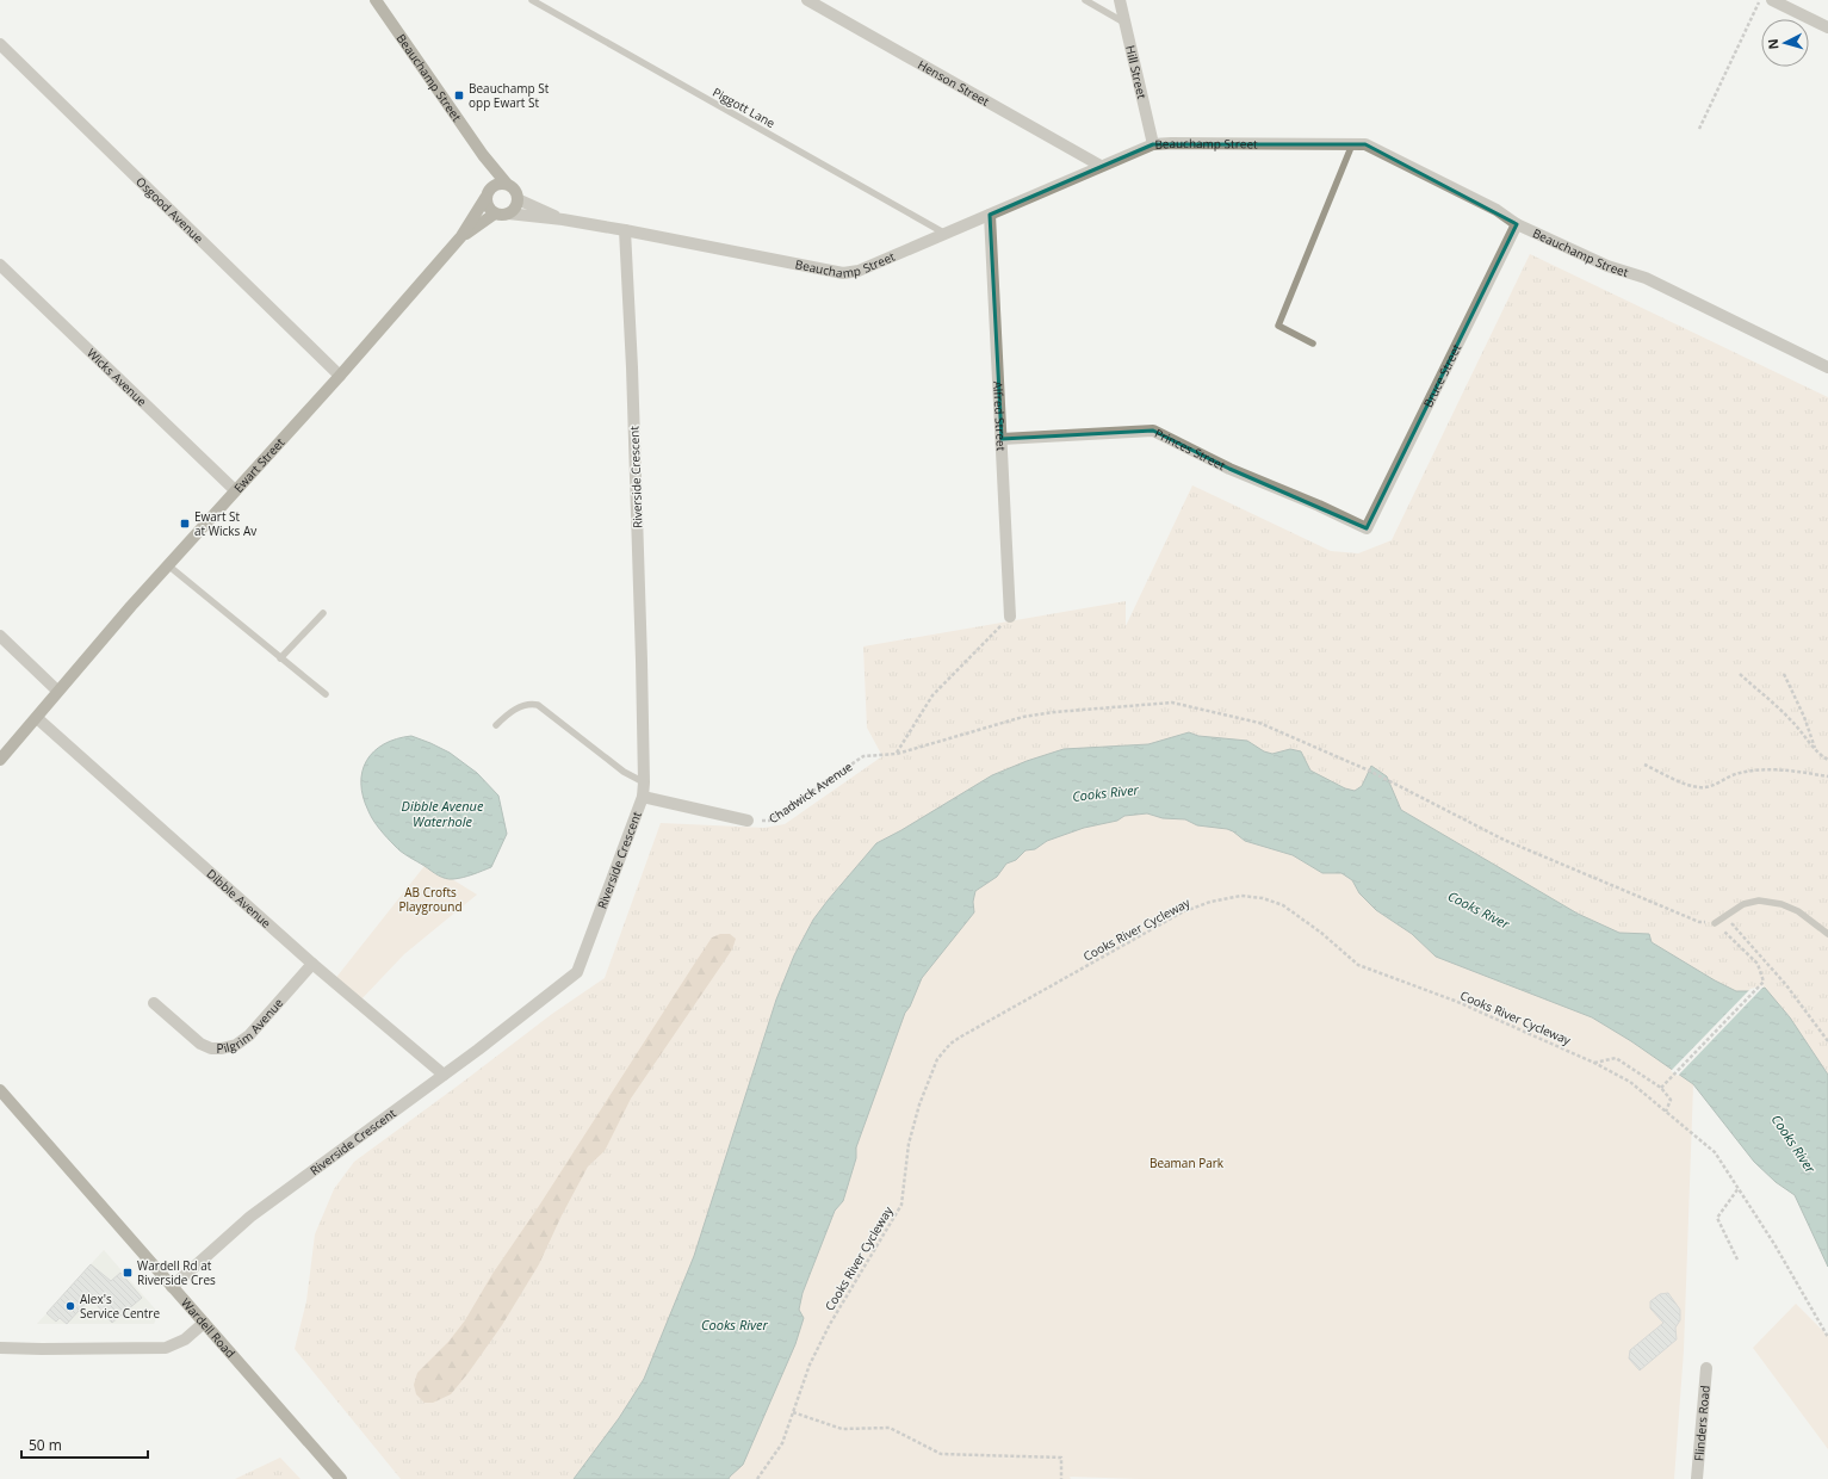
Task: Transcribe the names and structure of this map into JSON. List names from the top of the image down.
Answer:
{
  "streets": {
    "street": [
      "Hill Street",
      "Beauchamp Street",
      "Henson Street",
      "Osgood Avenue",
      "Bruce Street",
      "Wicks Avenue",
      "Alfred Street",
      "Princes Street",
      "Ewart Street",
      "Riverside Crescent",
      "Dibble Avenue",
      "Pilgrim Avenue",
      "Wardell Road",
      "Flinders Road"
    ],
    "lane": ["Piggott Lane"],
    "path": ["Chadwick Avenue", "Cooks River Cycleway"]
  },
  "crossings": [
    ["Hill Street", "Beauchamp Street"],
    ["Beauchamp Street", "Henson Street"],
    ["Beauchamp Street", "Piggott Lane"],
    ["Beauchamp Street", "Bruce Street"],
    ["Beauchamp Street", "Alfred Street"],
    ["Beauchamp Street", "Ewart Street"],
    ["Beauchamp Street", "Riverside Crescent"],
    ["Osgood Avenue", "Ewart Street"],
    ["Bruce Street", "Princes Street"],
    ["Wicks Avenue", "Ewart Street"],
    ["Alfred Street", "Princes Street"],
    ["Ewart Street", "Dibble Avenue"],
    ["Riverside Crescent", "Dibble Avenue"],
    ["Riverside Crescent", "Wardell Road"],
    ["Dibble Avenue", "Pilgrim Avenue"]
  ],
  "water": ["Cooks River", "Dibble Avenue Waterhole"],
  "parks": ["AB Crofts Playground", "Beaman Park"],
  "places": {
    "transit": ["Beauchamp St opp Ewart St", "Ewart St at Wicks Av", "Wardell Rd at Riverside Cres"],
    "other": ["Alex's Service Centre"]
  },
  "scale_bar": "50 m",
  "north": "left"
}
